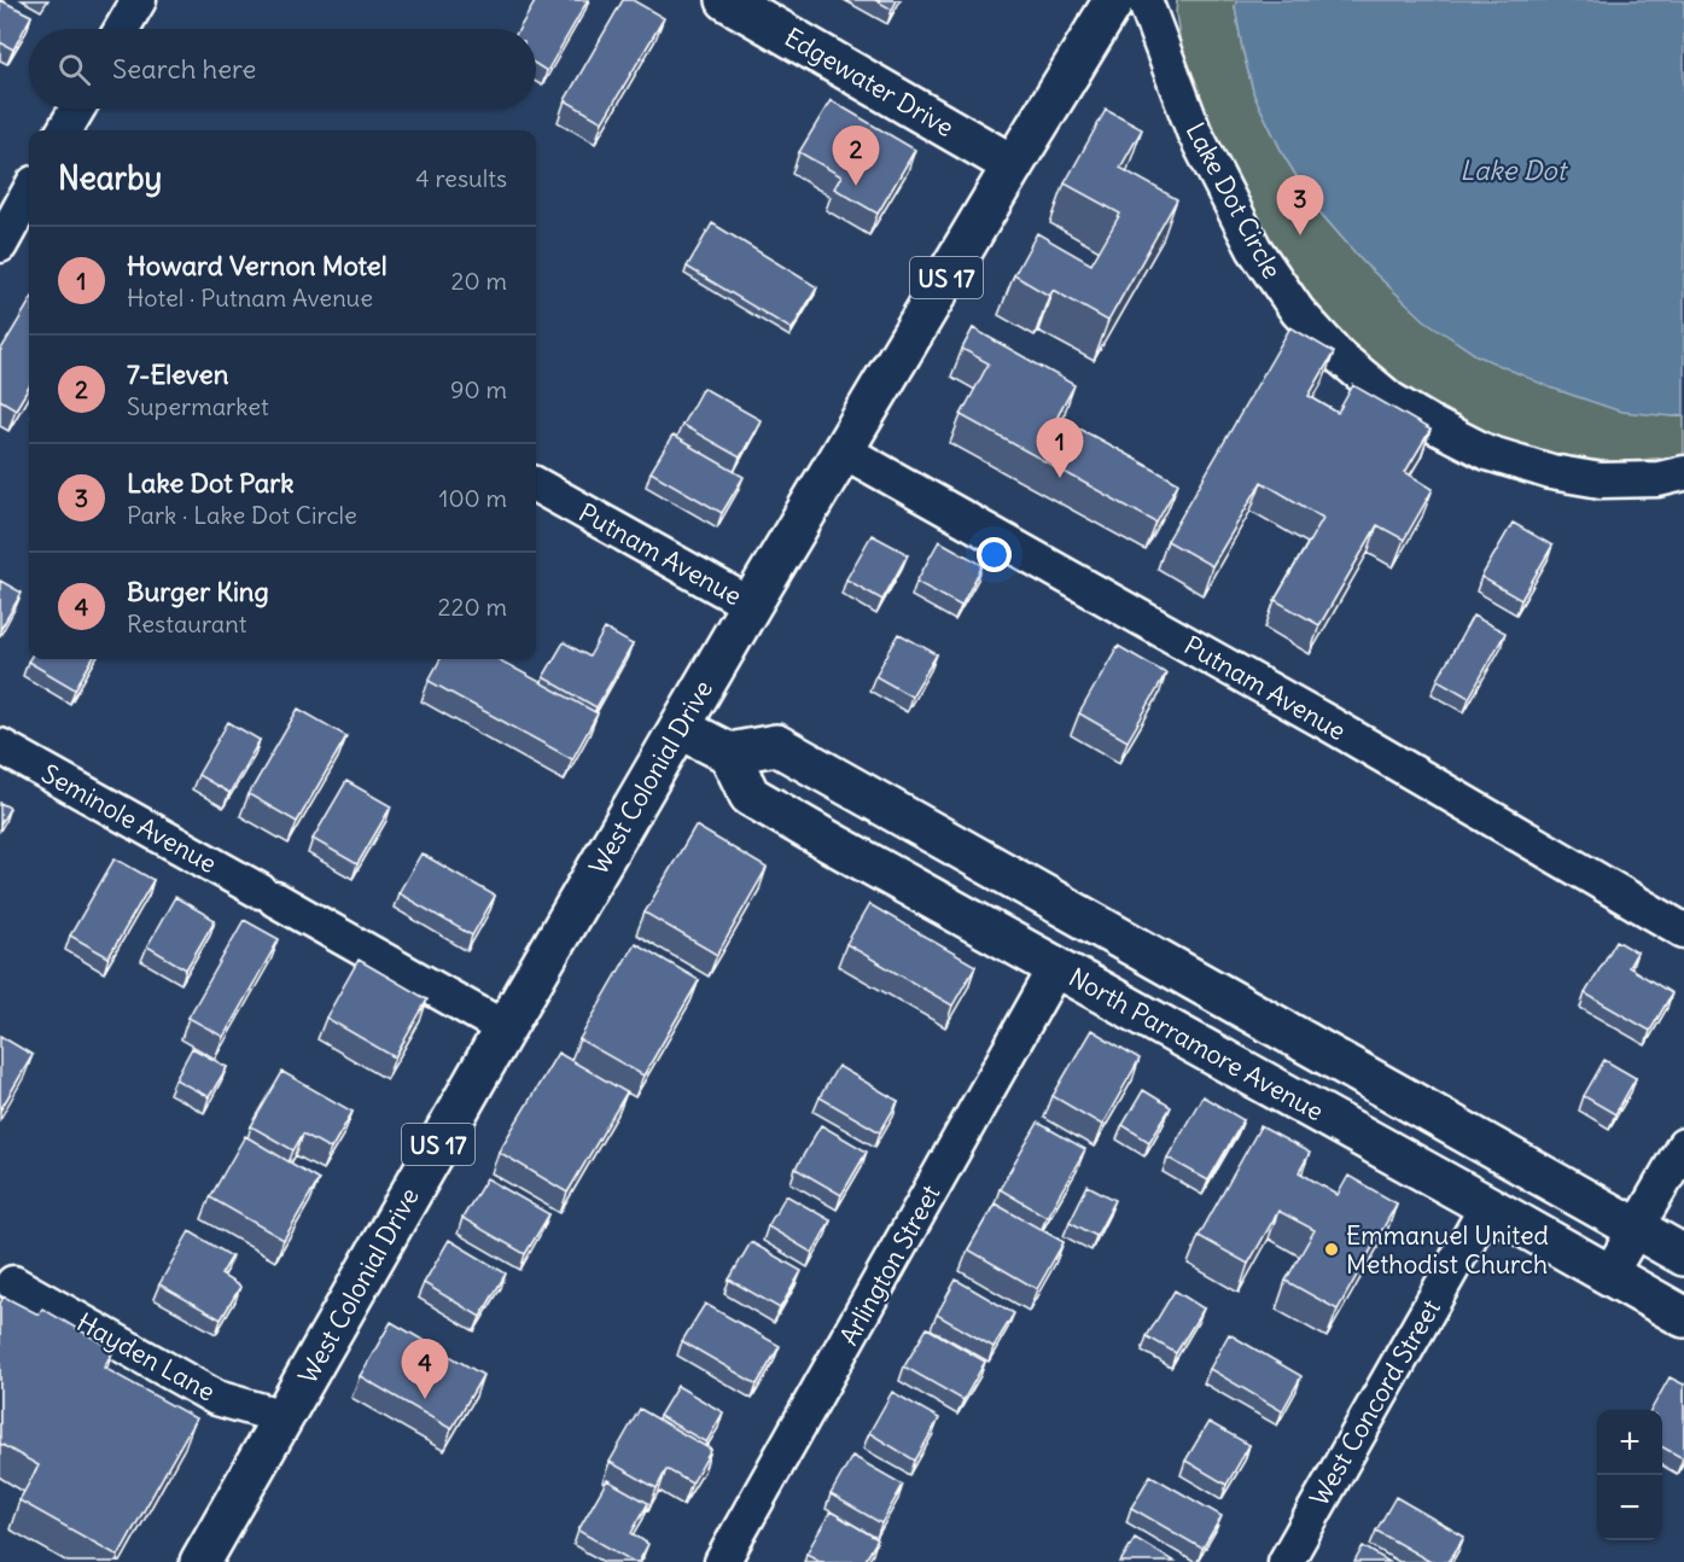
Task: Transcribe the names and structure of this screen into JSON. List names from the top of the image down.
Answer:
{
  "streets": {
    "main road": [
      "Edgewater Drive",
      "US 17",
      "West Colonial Drive",
      "North Parramore Avenue"
    ],
    "street": [
      "Lake Dot Circle",
      "Putnam Avenue",
      "Seminole Avenue",
      "Arlington Street",
      "Hayden Lane",
      "West Concord Street"
    ]
  },
  "crossings": [
    ["Edgewater Drive", "West Colonial Drive"],
    ["Putnam Avenue", "West Colonial Drive"],
    ["West Colonial Drive", "Seminole Avenue"],
    ["West Colonial Drive", "Hayden Lane"],
    ["North Parramore Avenue", "Arlington Street"],
    ["North Parramore Avenue", "West Concord Street"]
  ],
  "water": ["Lake Dot"],
  "places": ["Emmanuel United Methodist Church"],
  "page": {
    "search": "Search here",
    "pins": [
      "2",
      "3",
      "1",
      "4"
    ],
    "heading": ["Nearby", "4 results"],
    "list": [
      {
        "mark": "1",
        "name": "Howard Vernon Motel",
        "note": "Hotel · Putnam Avenue",
        "value": "20 m"
      },
      {
        "mark": "2",
        "name": "7-Eleven",
        "note": "Supermarket",
        "value": "90 m"
      },
      {
        "mark": "3",
        "name": "Lake Dot Park",
        "note": "Park · Lake Dot Circle",
        "value": "100 m"
      },
      {
        "mark": "4",
        "name": "Burger King",
        "note": "Restaurant",
        "value": "220 m"
      }
    ],
    "map_buttons": ["+", "−"]
  }
}
